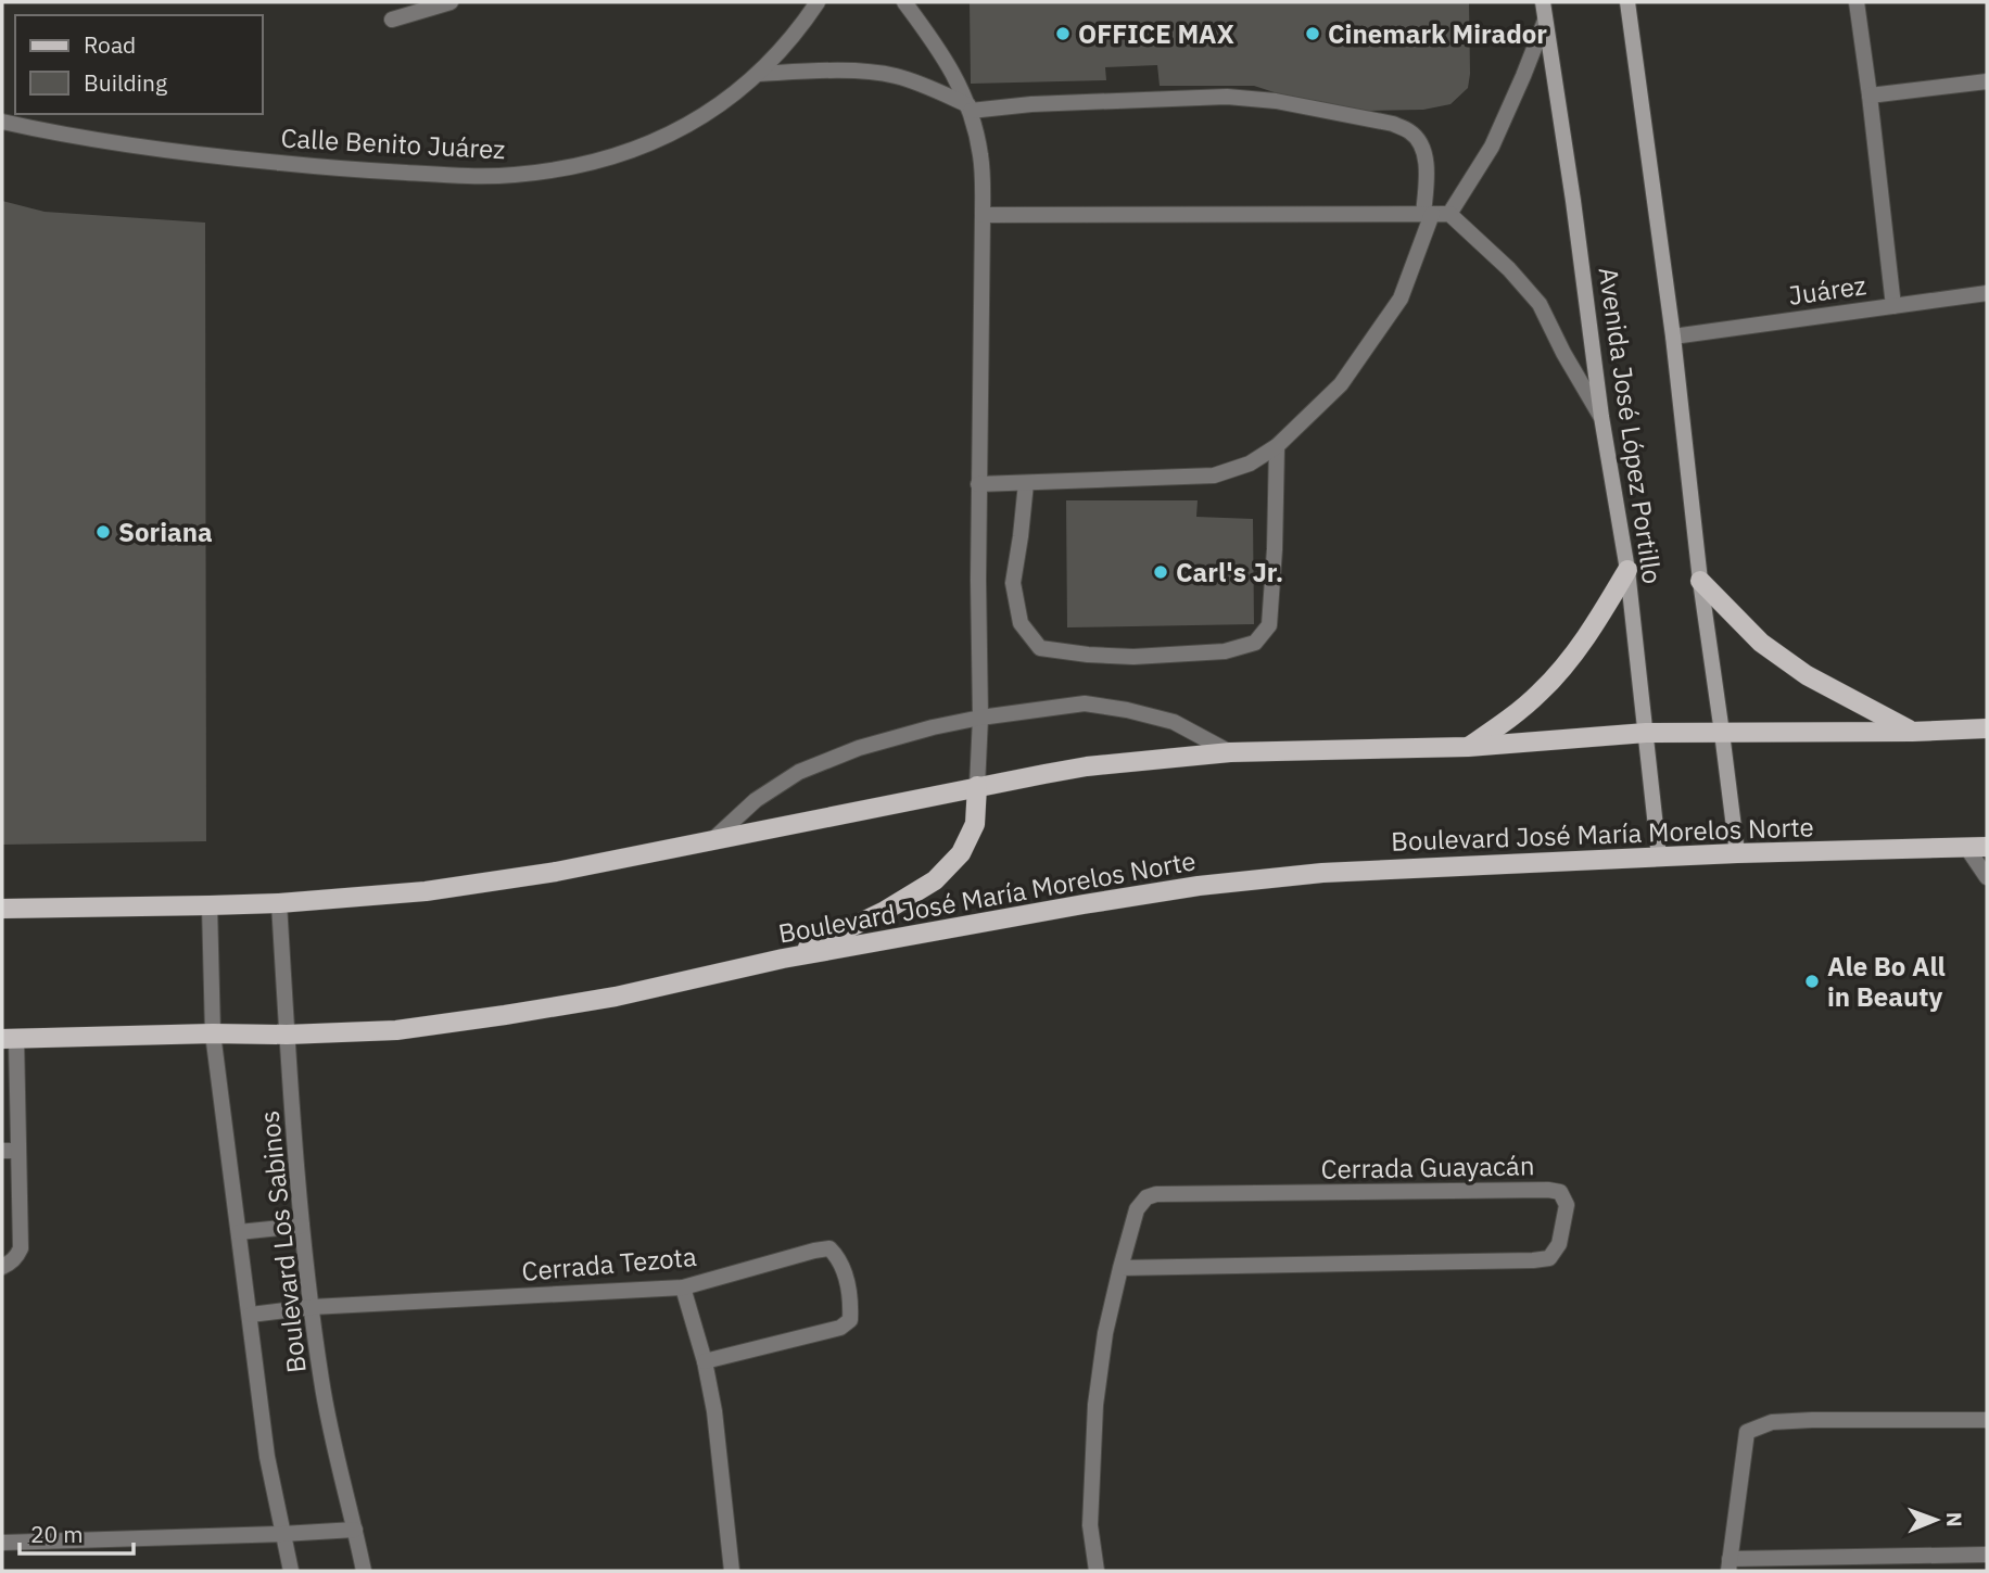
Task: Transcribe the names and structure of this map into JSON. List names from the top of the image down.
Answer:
{
  "streets": {
    "main road": ["Avenida José López Portillo", "Boulevard José María Morelos Norte"],
    "street": [
      "Calle Benito Juárez",
      "Juárez",
      "Cerrada Guayacán",
      "Boulevard Los Sabinos",
      "Cerrada Tezota"
    ]
  },
  "crossings": [
    ["Juárez", "Avenida José López Portillo"],
    ["Avenida José López Portillo", "Boulevard José María Morelos Norte"],
    ["Boulevard José María Morelos Norte", "Boulevard Los Sabinos"],
    ["Boulevard Los Sabinos", "Cerrada Tezota"]
  ],
  "places": [
    "OFFICE MAX",
    "Cinemark Mirador",
    "Soriana",
    "Carl's Jr.",
    "Ale Bo All in Beauty"
  ],
  "legend": ["Road", "Building"],
  "scale_bar": "20 m",
  "north": "right"
}
